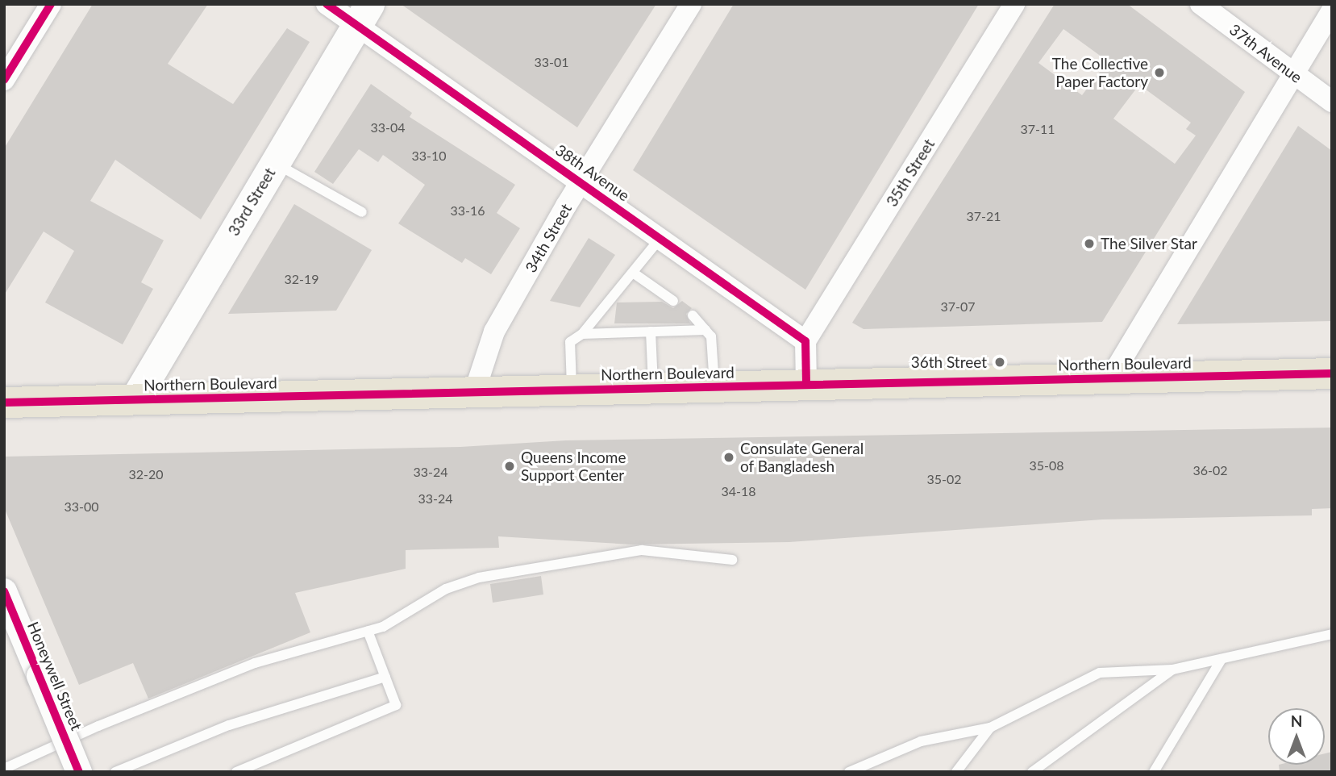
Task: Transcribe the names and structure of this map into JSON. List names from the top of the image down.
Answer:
{
  "streets": {
    "main road": ["33rd Street", "Northern Boulevard"],
    "street": [
      "37th Avenue",
      "38th Avenue",
      "35th Street",
      "34th Street",
      "Honeywell Street"
    ]
  },
  "crossings": [
    ["38th Avenue", "35th Street"],
    ["38th Avenue", "33rd Street"],
    ["38th Avenue", "34th Street"],
    ["33rd Street", "Northern Boulevard"],
    ["34th Street", "Northern Boulevard"]
  ],
  "places": [
    "The Collective Paper Factory",
    "The Silver Star",
    "36th Street",
    "Consulate General of Bangladesh",
    "Queens Income Support Center"
  ],
  "house_numbers": [
    "33-01",
    "33-04",
    "37-11",
    "33-10",
    "33-16",
    "37-21",
    "32-19",
    "37-07",
    "35-08",
    "36-02",
    "33-24",
    "32-20",
    "35-02",
    "34-18",
    "33-24",
    "33-00"
  ],
  "north": "top"
}
